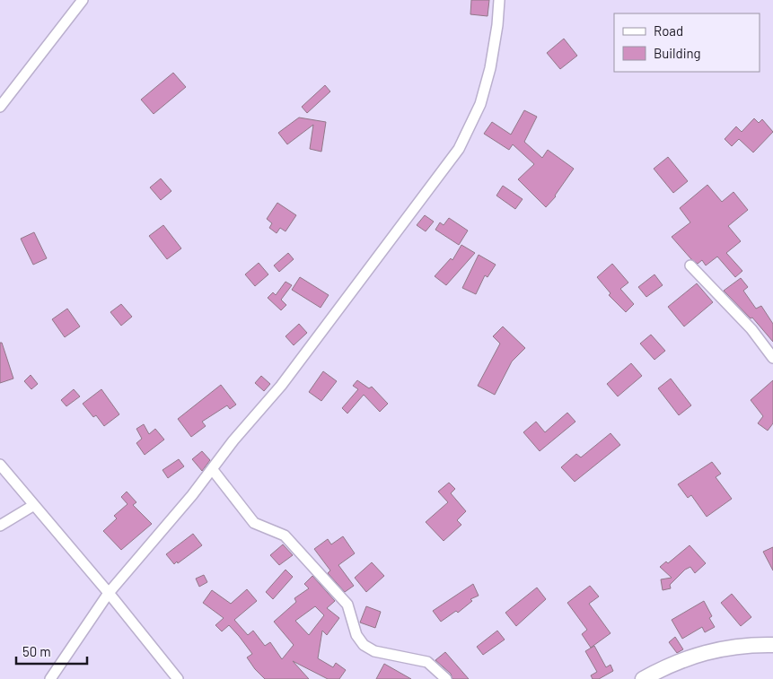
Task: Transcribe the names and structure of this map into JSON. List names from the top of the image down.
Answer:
{
  "legend": ["Road", "Building"],
  "scale_bar": "50 m"
}
